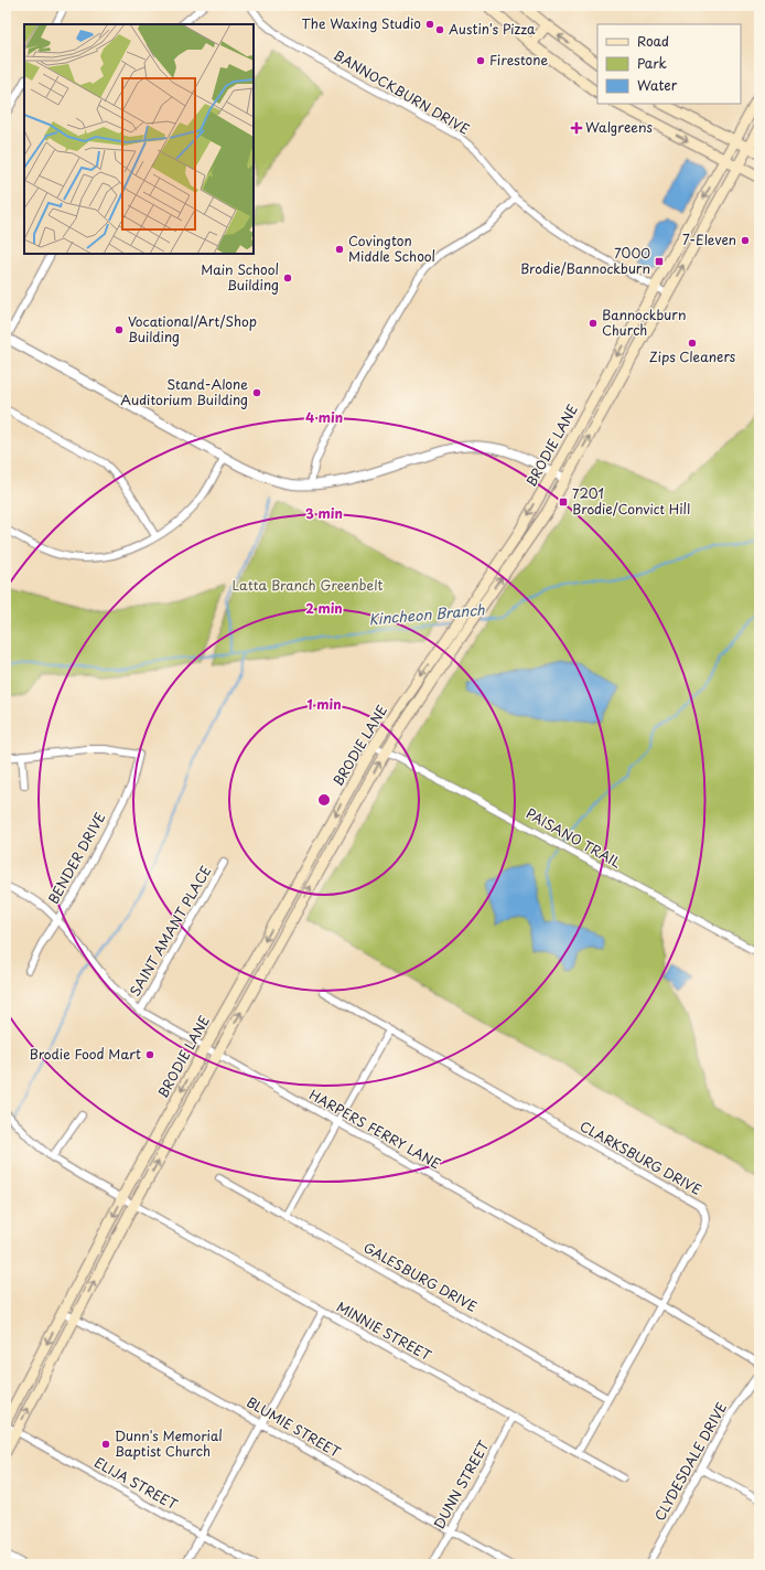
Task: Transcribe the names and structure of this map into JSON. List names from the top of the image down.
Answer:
{
  "streets": {
    "main road": ["BRODIE LANE"],
    "street": [
      "BANNOCKBURN DRIVE",
      "PAISANO TRAIL",
      "BENDER DRIVE",
      "SAINT AMANT PLACE",
      "HARPERS FERRY LANE",
      "CLARKSBURG DRIVE",
      "GALESBURG DRIVE",
      "MINNIE STREET",
      "BLUMIE STREET",
      "CLYDESDALE DRIVE",
      "ELIJA STREET",
      "DUNN STREET"
    ]
  },
  "crossings": [
    ["BANNOCKBURN DRIVE", "BRODIE LANE"],
    ["BRODIE LANE", "PAISANO TRAIL"],
    ["BRODIE LANE", "HARPERS FERRY LANE"],
    ["BRODIE LANE", "MINNIE STREET"],
    ["BRODIE LANE", "BLUMIE STREET"],
    ["BRODIE LANE", "ELIJA STREET"],
    ["BENDER DRIVE", "HARPERS FERRY LANE"],
    ["SAINT AMANT PLACE", "HARPERS FERRY LANE"],
    ["HARPERS FERRY LANE", "CLARKSBURG DRIVE"],
    ["CLARKSBURG DRIVE", "GALESBURG DRIVE"],
    ["CLARKSBURG DRIVE", "MINNIE STREET"],
    ["MINNIE STREET", "DUNN STREET"],
    ["BLUMIE STREET", "DUNN STREET"]
  ],
  "water": ["Kincheon Branch"],
  "parks": ["Latta Branch Greenbelt"],
  "places": {
    "other": [
      "The Waxing Studio",
      "Austin's Pizza",
      "Firestone",
      "7-Eleven",
      "Covington Middle School",
      "Main School Building",
      "Bannockburn Church",
      "Vocational/Art/Shop Building",
      "Zips Cleaners",
      "Stand-Alone Auditorium Building",
      "Brodie Food Mart",
      "Dunn's Memorial Baptist Church"
    ],
    "health": ["Walgreens"],
    "transit": ["7000 Brodie/Bannockburn", "7201 Brodie/Convict Hill"]
  },
  "legend": ["Road", "Park", "Water"],
  "rings": [
    "4 min",
    "3 min",
    "2 min",
    "1 min"
  ]
}
